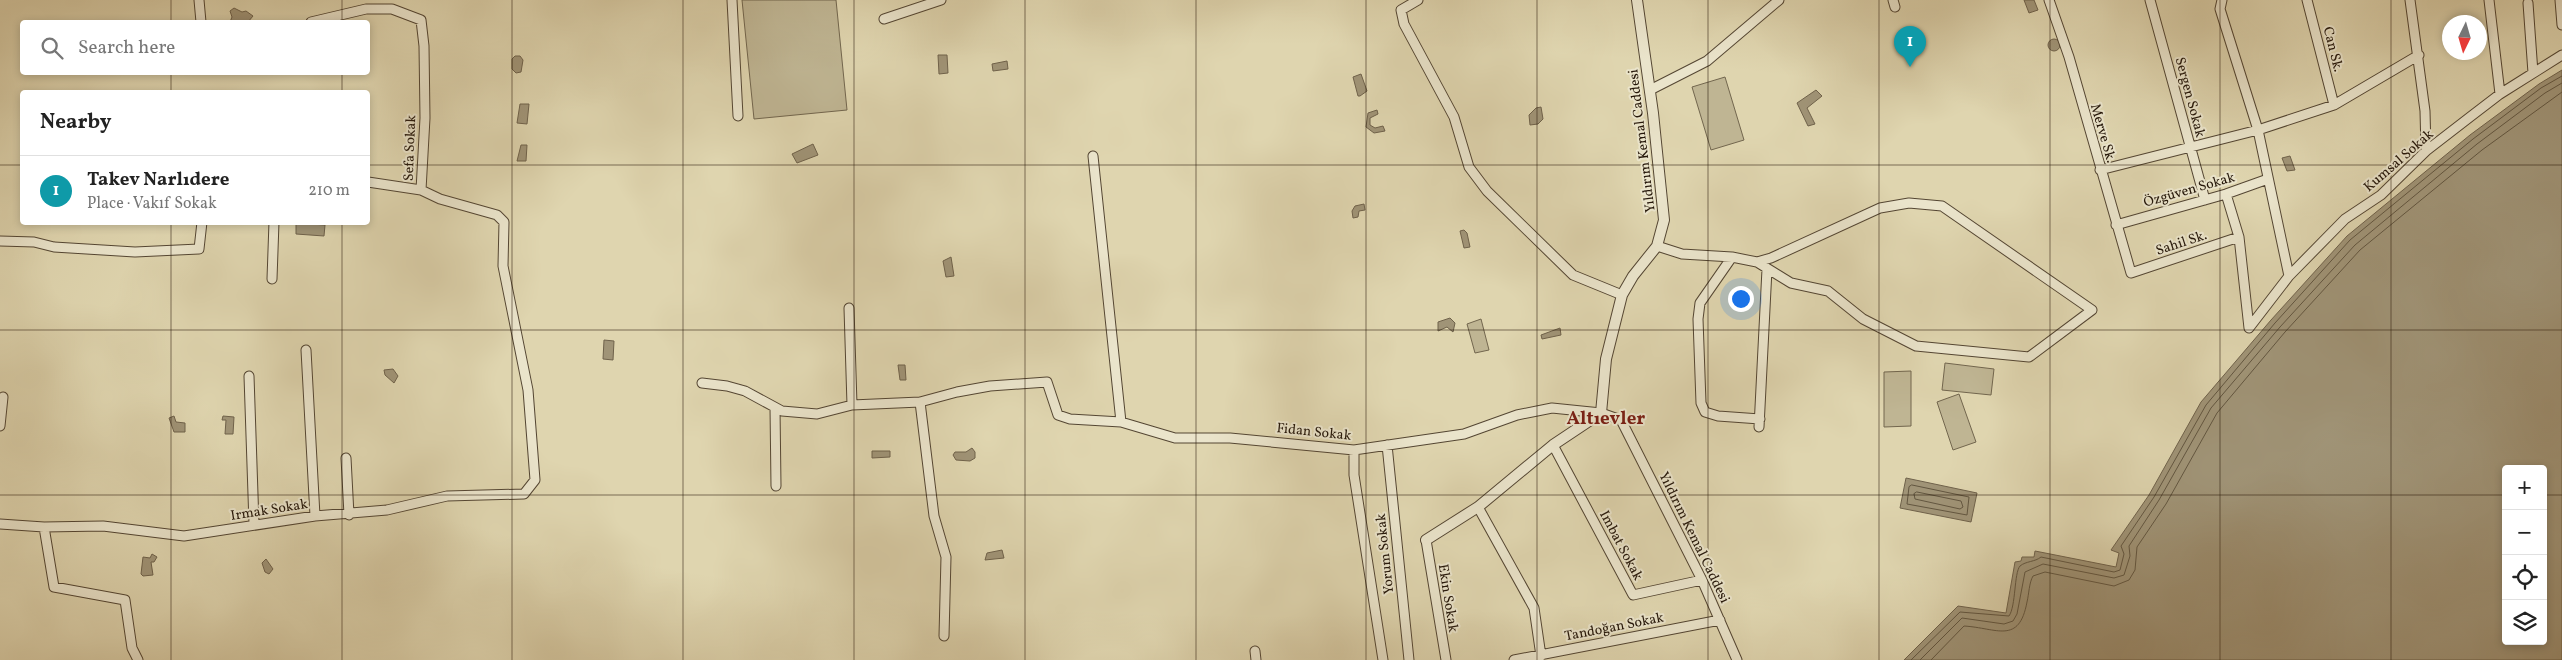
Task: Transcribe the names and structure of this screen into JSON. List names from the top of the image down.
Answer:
{
  "streets": {
    "street": [
      "Can Sk.",
      "Sergen Sokak",
      "Merve Sk.",
      "Yıldırım Kemal Caddesi",
      "Sefa Sokak",
      "Kumsal Sokak",
      "Özgüven Sokak",
      "Sahil Sk.",
      "Fidan Sokak",
      "Irmak Sokak",
      "Imbat Sokak",
      "Yorum Sokak",
      "Ekin Sokak",
      "Tandoğan Sokak"
    ]
  },
  "crossings": [
    ["Sergen Sokak", "Özgüven Sokak"],
    ["Merve Sk.", "Özgüven Sokak"],
    ["Merve Sk.", "Sahil Sk."],
    ["Yıldırım Kemal Caddesi", "Fidan Sokak"],
    ["Yıldırım Kemal Caddesi", "Imbat Sokak"],
    ["Yıldırım Kemal Caddesi", "Tandoğan Sokak"],
    ["Sefa Sokak", "Irmak Sokak"],
    ["Kumsal Sokak", "Sahil Sk."],
    ["Fidan Sokak", "Yorum Sokak"]
  ],
  "districts": ["Altıevler"],
  "north": "bottom",
  "page": {
    "search": "Search here",
    "pins": "1",
    "heading": "Nearby",
    "list": [
      {
        "mark": "1",
        "name": "Takev Narlıdere",
        "note": "Place · Vakıf Sokak",
        "value": "210 m"
      }
    ],
    "map_buttons": ["+", "−"]
  }
}
